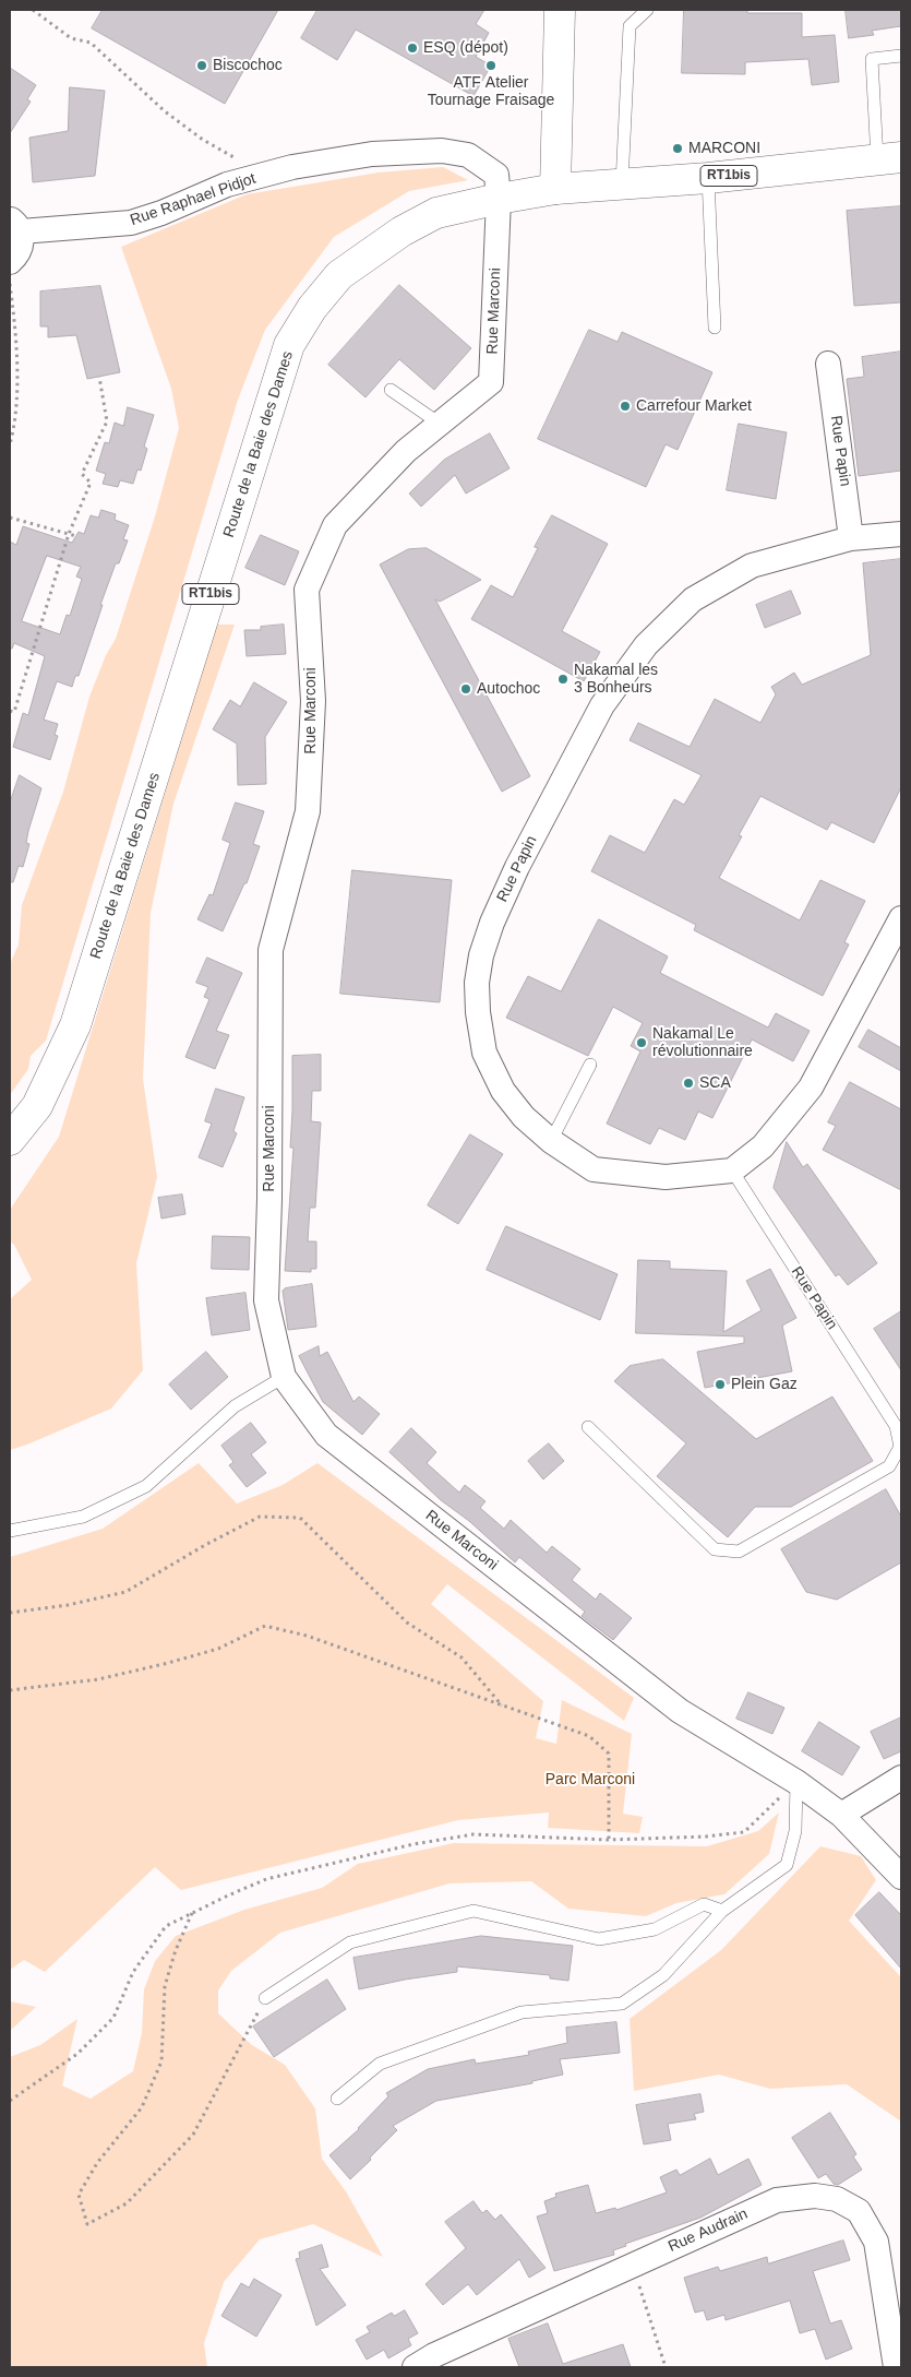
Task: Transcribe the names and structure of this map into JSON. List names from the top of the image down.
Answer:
{
  "streets": {
    "main road": ["RT1bis", "Route de la Baie des Dames"],
    "street": [
      "Rue Raphael Pidjot",
      "Rue Marconi",
      "Rue Papin",
      "Rue Audrain"
    ]
  },
  "crossings": [
    ["Rue Raphael Pidjot", "Rue Marconi"],
    ["Rue Raphael Pidjot", "Route de la Baie des Dames"],
    ["Rue Marconi", "Route de la Baie des Dames"]
  ],
  "parks": ["Parc Marconi"],
  "places": [
    "ESQ (dépot)",
    "Biscochoc",
    "ATF Atelier Tournage Fraisage",
    "MARCONI",
    "Carrefour Market",
    "Nakamal les 3 Bonheurs",
    "Autochoc",
    "Nakamal Le révolutionnaire",
    "SCA",
    "Plein Gaz"
  ]
}
